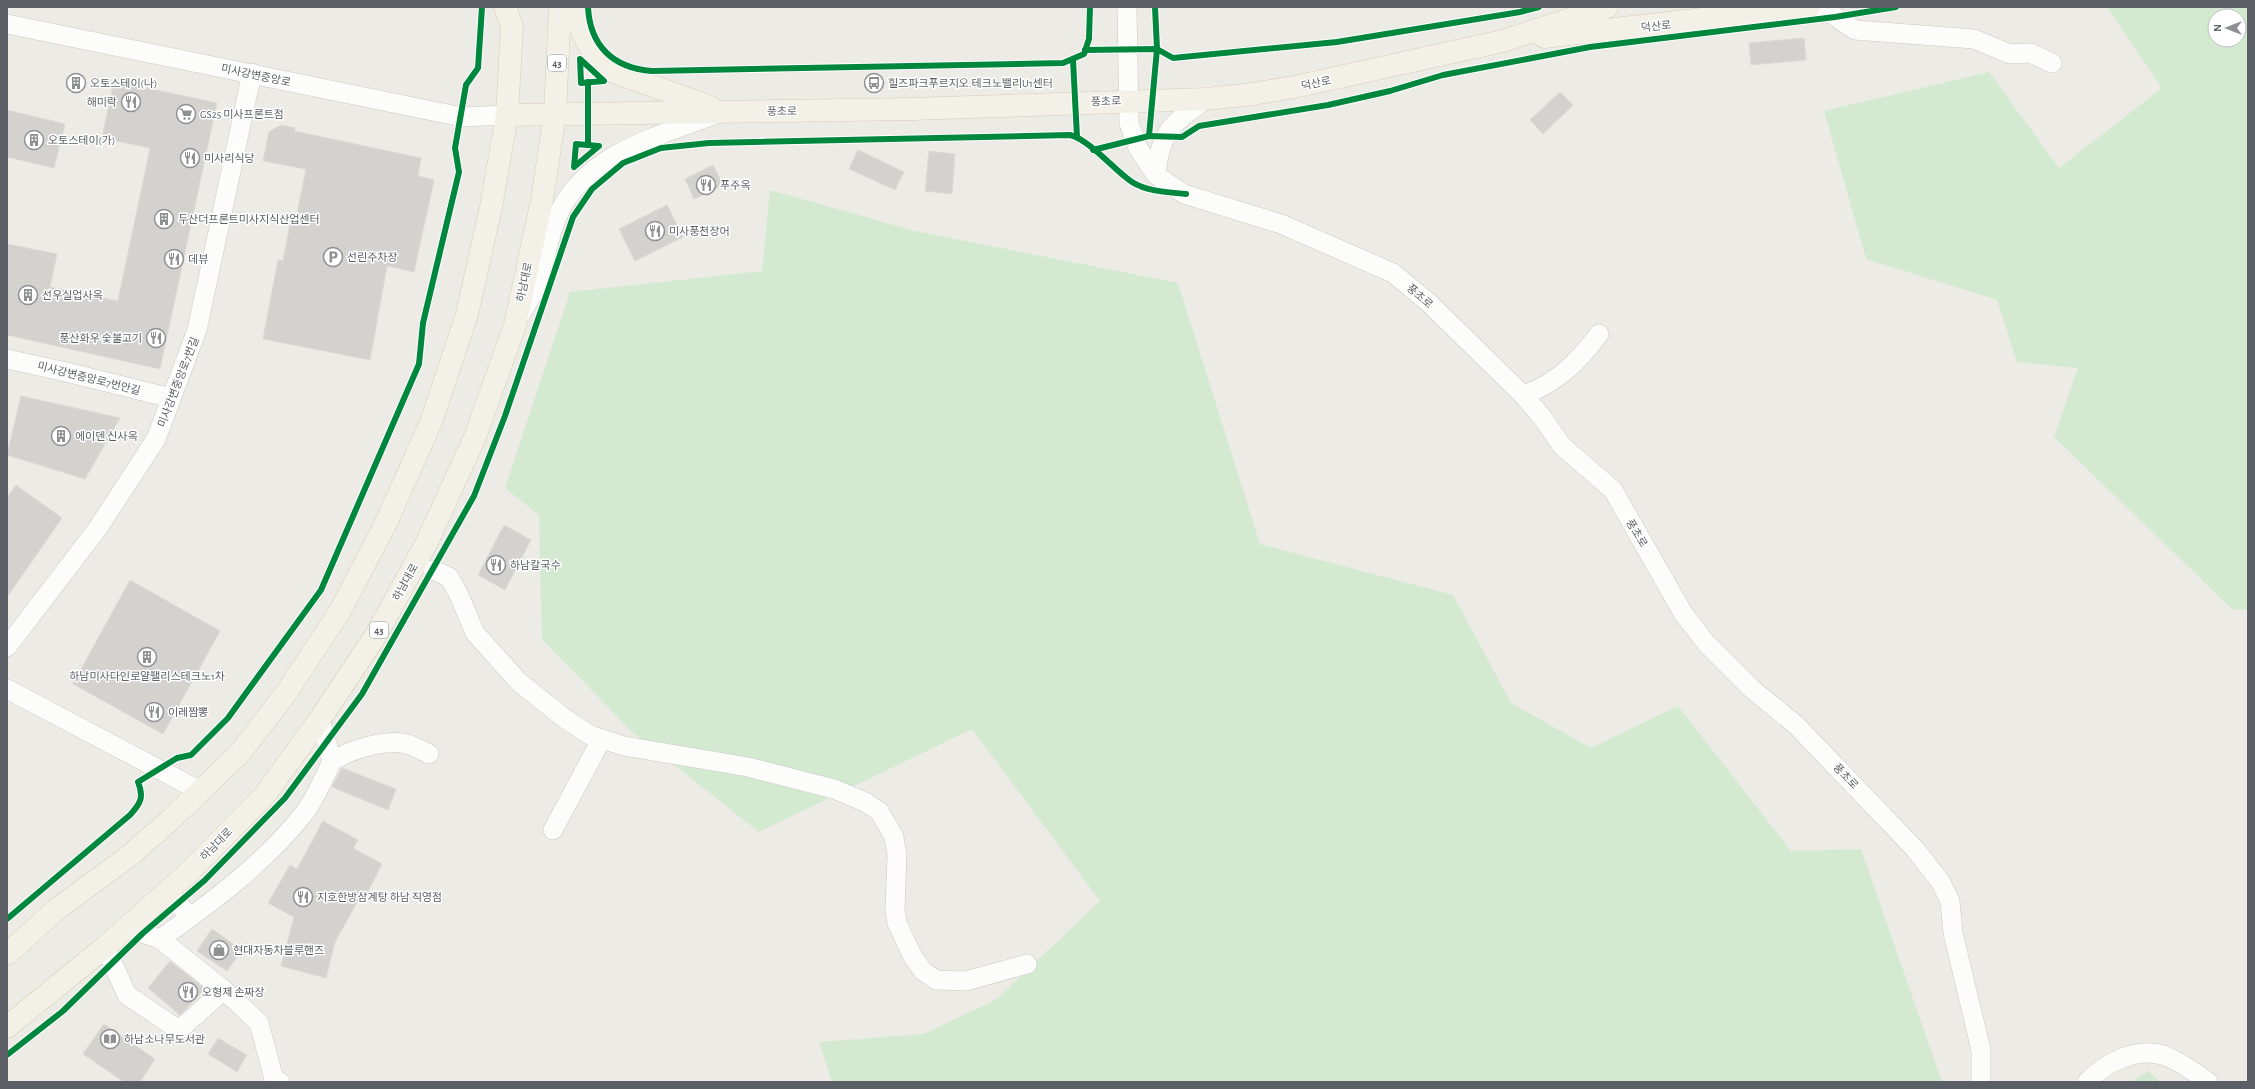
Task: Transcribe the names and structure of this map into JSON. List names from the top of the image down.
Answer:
{
  "streets": {
    "main road": [
      "덕산로",
      "43",
      "풍초로",
      "하남대로"
    ],
    "street": ["미사강변중앙로", "미사강변중앙로7번안길", "미사강변중앙로7번길"]
  },
  "crossings": [
    ["덕산로", "풍초로"],
    ["미사강변중앙로", "풍초로"],
    ["미사강변중앙로", "미사강변중앙로7번길"],
    ["풍초로", "하남대로"],
    ["미사강변중앙로7번안길", "미사강변중앙로7번길"]
  ],
  "places": {
    "building": [
      "오토스테이(나)",
      "오토스테이(가)",
      "두산더프론트미사지식산업센터",
      "선우실업사옥",
      "에이덴 신사옥",
      "하남미사다인로얄팰리스테크노1차"
    ],
    "bus stop": ["힐즈파크푸르지오.테크노밸리U1센터"],
    "restaurant": [
      "해미락",
      "미사리식당",
      "푸주옥",
      "미사풍천장어",
      "데뷰",
      "풍산화우 숯불고기",
      "하남칼국수",
      "이레짬뽕",
      "지호한방삼계탕 하남 직영점",
      "오형제 손짜장"
    ],
    "supermarket": ["GS25 미사프론트점"],
    "parking": ["선린주차장"],
    "shop": ["현대자동차블루핸즈"],
    "library": ["하남소나무도서관"]
  },
  "north": "left"
}
